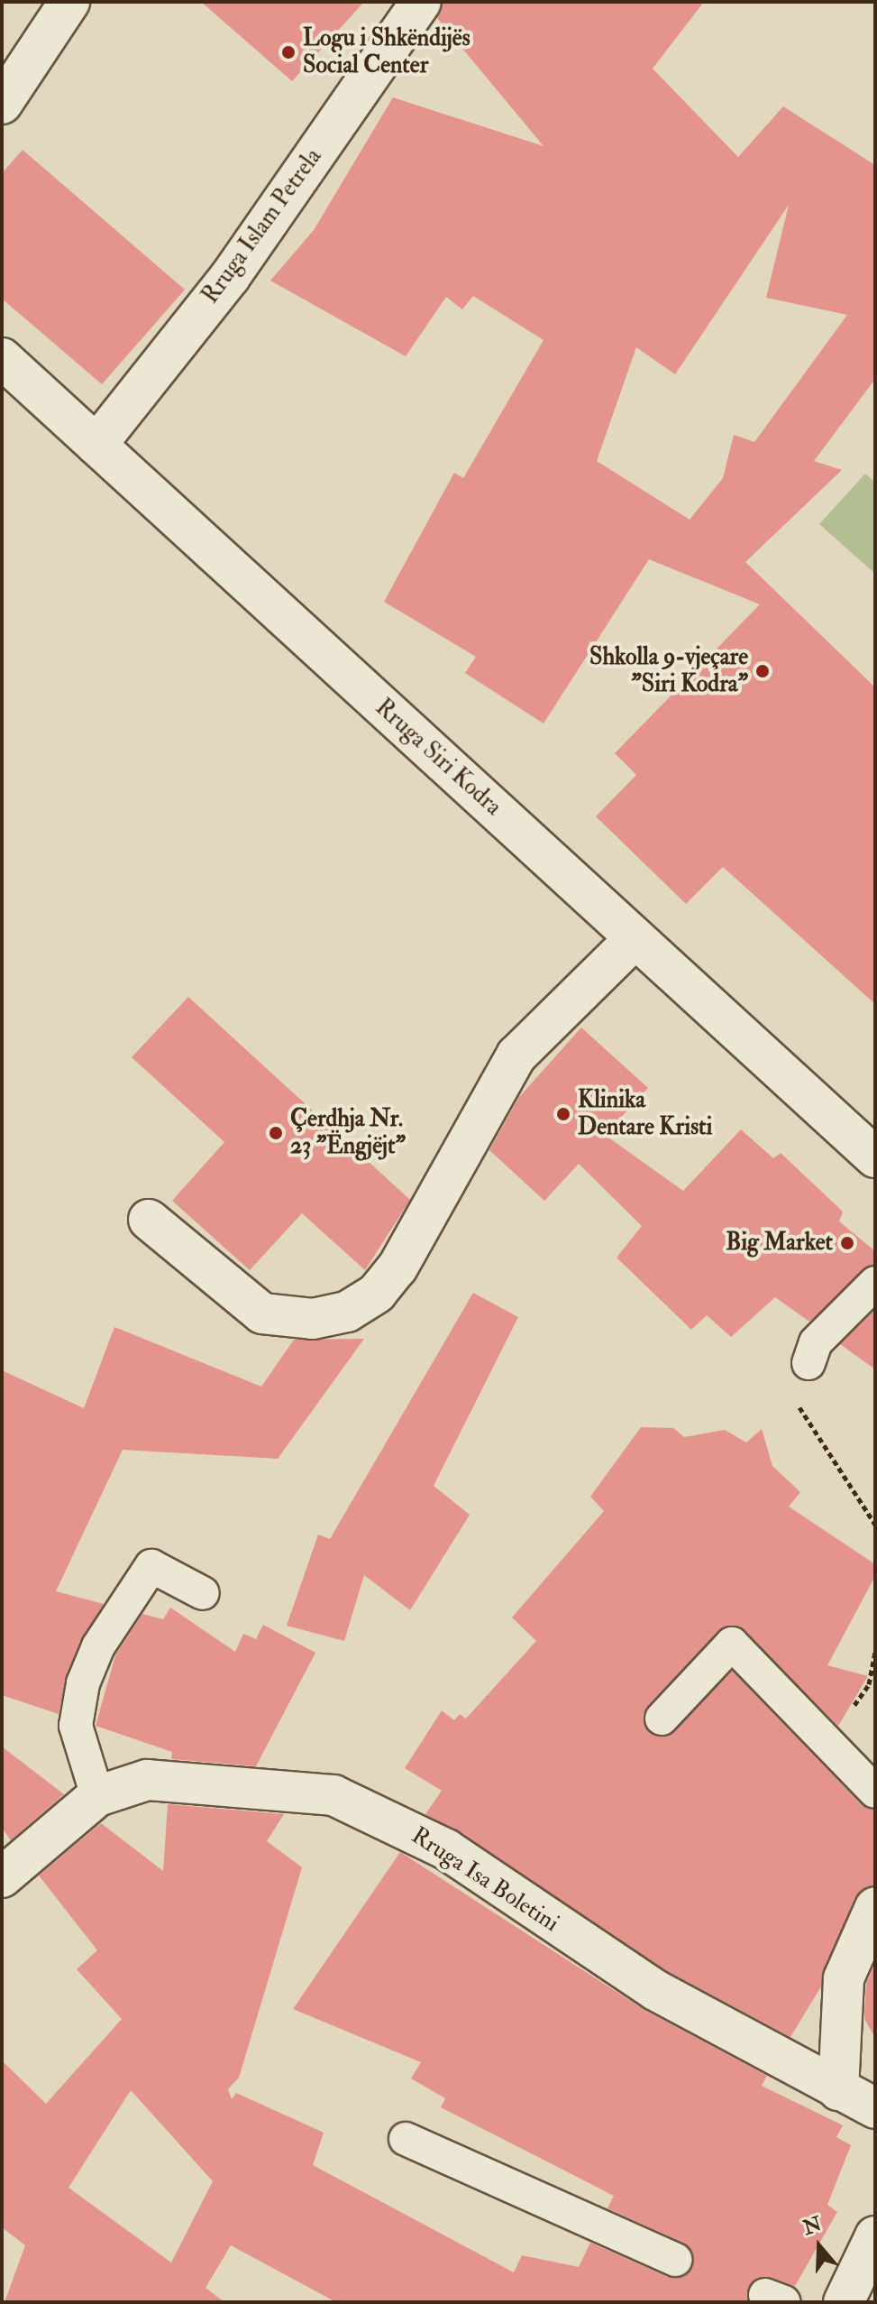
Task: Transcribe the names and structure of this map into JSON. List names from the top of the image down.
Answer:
{
  "streets": {
    "street": ["Rruga Islam Petrela", "Rruga Siri Kodra", "Rruga Isa Boletini"]
  },
  "crossings": [
    ["Rruga Islam Petrela", "Rruga Siri Kodra"]
  ],
  "places": [
    "Logu i Shkëndijës Social Center",
    "Shkolla 9-vjeçare \"Siri Kodra\"",
    "Klinika Dentare Kristi",
    "Çerdhja Nr. 23 \"Ëngjëjt\"",
    "Big Market"
  ],
  "north": "top"
}
